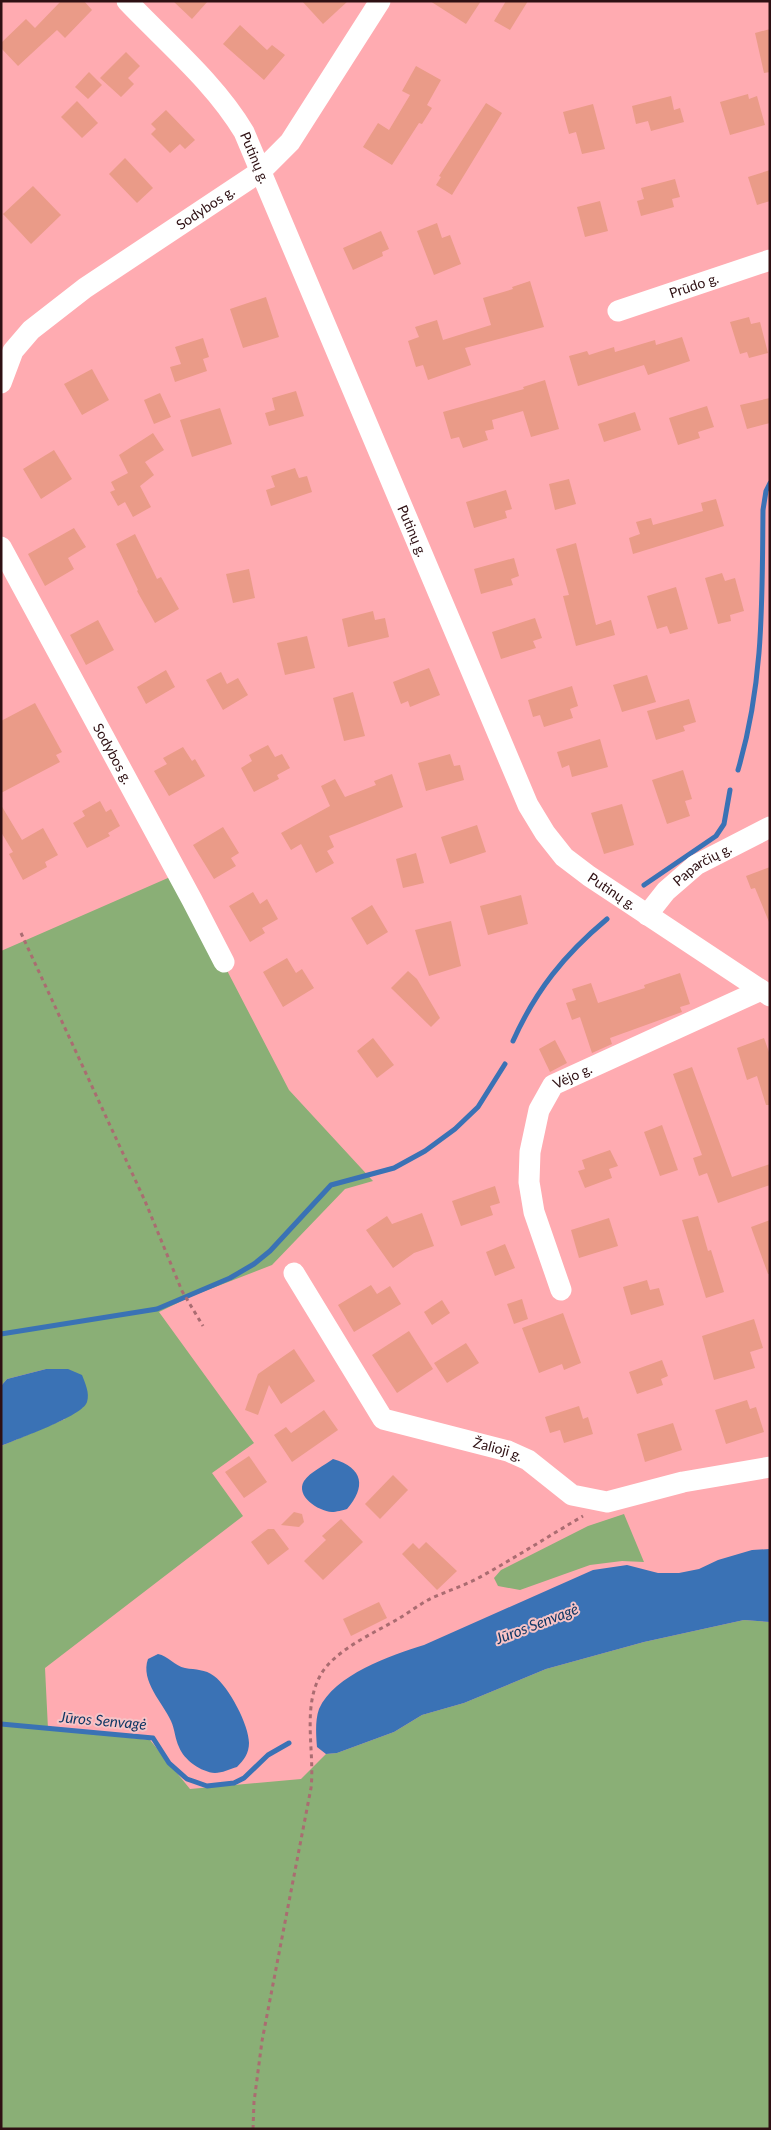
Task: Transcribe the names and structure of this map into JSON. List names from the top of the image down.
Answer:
{
  "streets": {
    "street": [
      "Putinų g.",
      "Sodybos g.",
      "Prūdo g.",
      "Paparčių g.",
      "Vėjo g.",
      "Žalioji g."
    ]
  },
  "crossings": [
    ["Putinų g.", "Sodybos g."],
    ["Putinų g.", "Paparčių g."],
    ["Putinų g.", "Vėjo g."]
  ],
  "water": ["Jūros Senvagė"]
}
